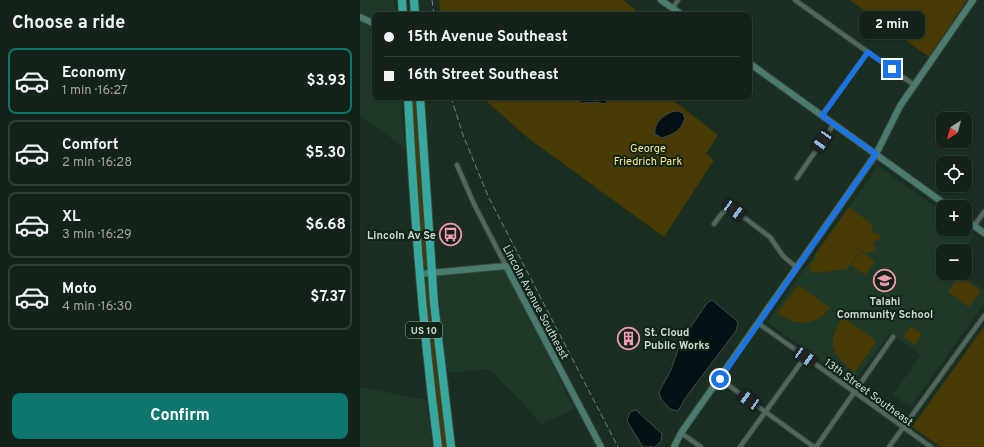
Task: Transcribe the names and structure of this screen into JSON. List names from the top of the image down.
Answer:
{
  "streets": {
    "highway": ["US 10"],
    "street": ["Lincoln Avenue Southeast", "13th Street Southeast"]
  },
  "parks": ["George Friedrich Park"],
  "places": {
    "bus stop": ["Lincoln Av Se"],
    "school or university": ["Talahi Community School"],
    "building": ["St. Cloud Public Works"]
  },
  "north": "bottom left",
  "page": {
    "heading": "Choose a ride",
    "bubble": "2 min",
    "banner": ["15th Avenue Southeast", "16th Street Southeast"],
    "list": [
      {
        "name": "Economy",
        "note": "1 min · 16:27",
        "value": "$3.93"
      },
      {
        "name": "Comfort",
        "note": "2 min · 16:28",
        "value": "$5.30"
      },
      {
        "name": "XL",
        "note": "3 min · 16:29",
        "value": "$6.68"
      },
      {
        "name": "Moto",
        "note": "4 min · 16:30",
        "value": "$7.37"
      }
    ],
    "map_buttons": ["+", "−"],
    "buttons": "Confirm"
  }
}
